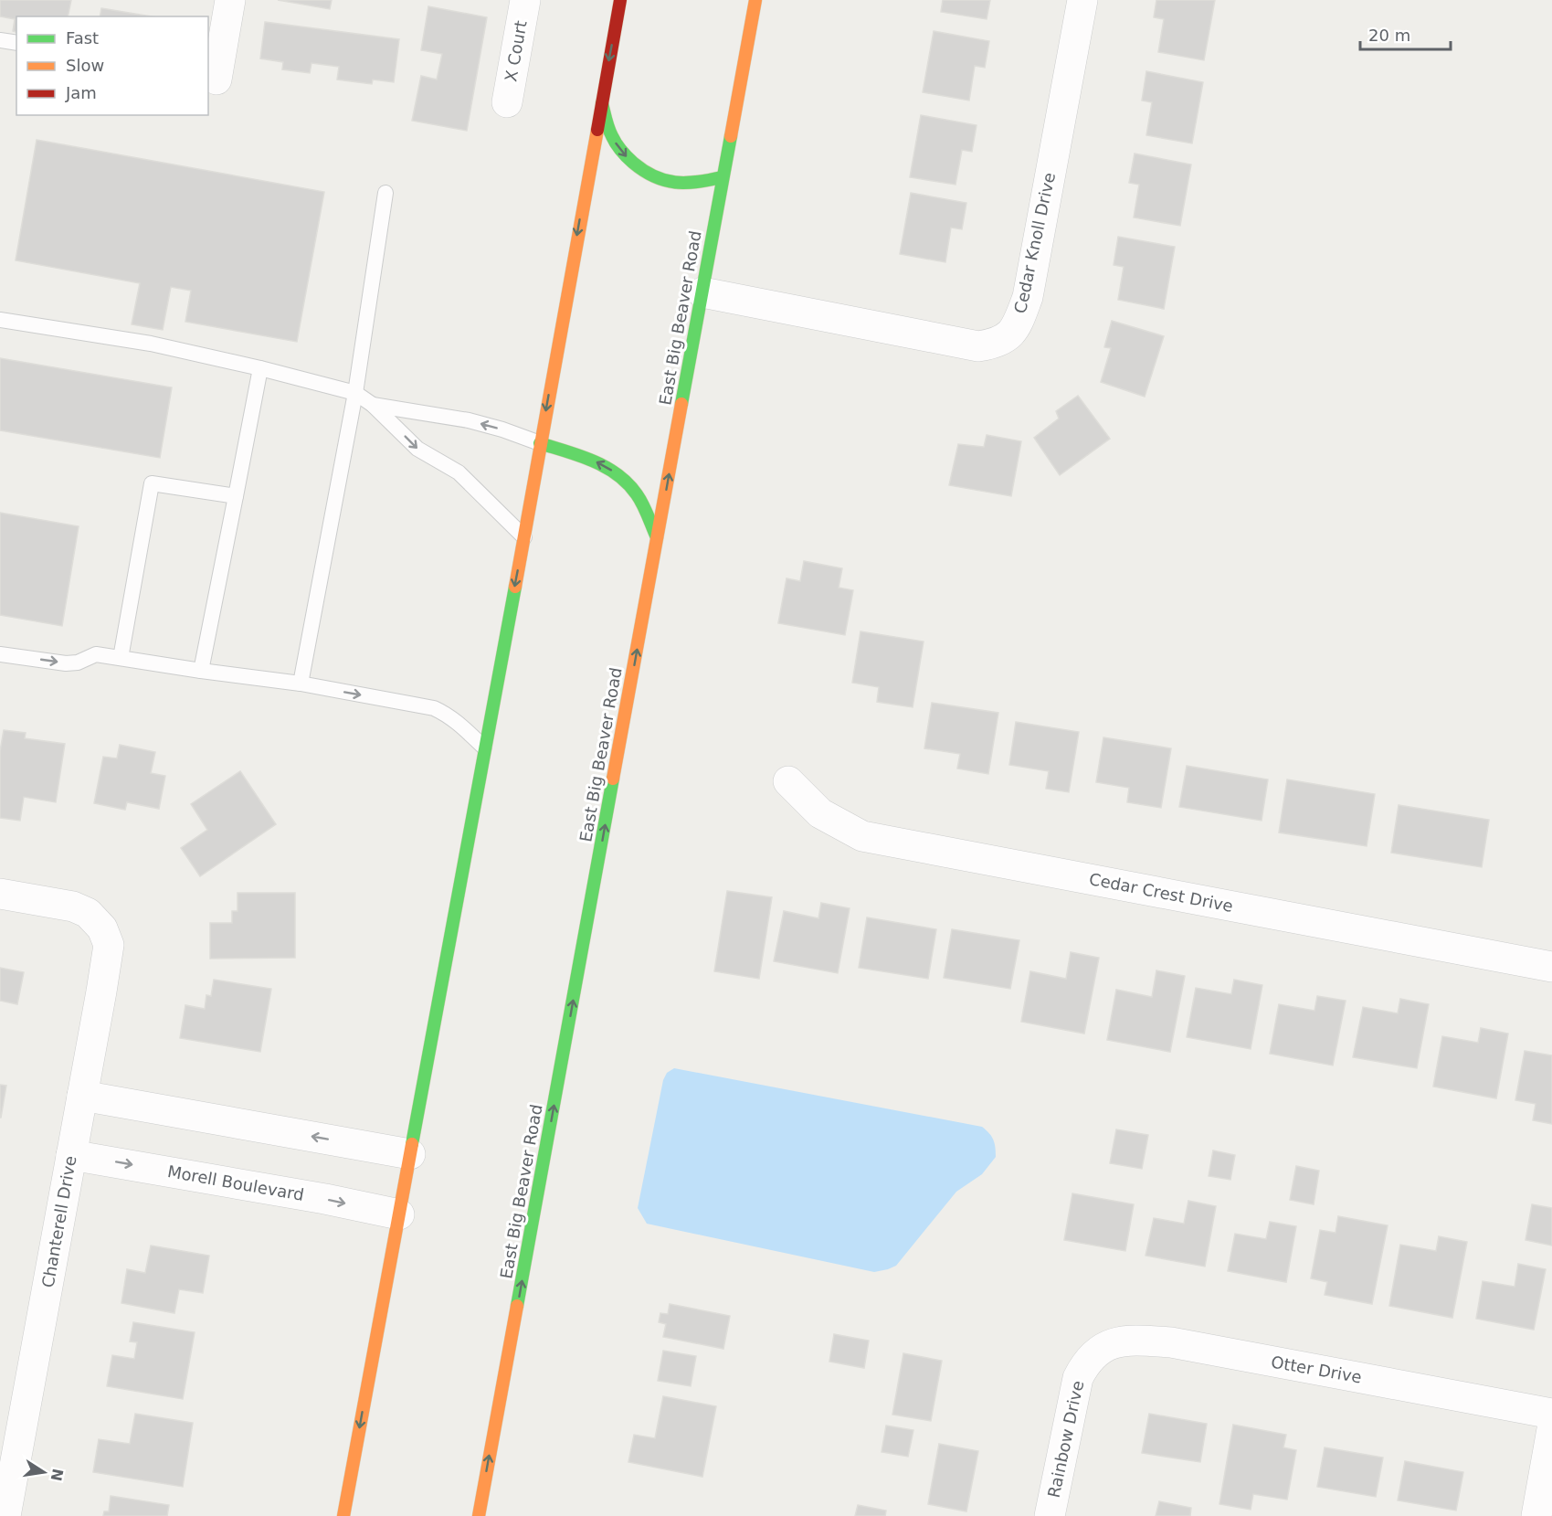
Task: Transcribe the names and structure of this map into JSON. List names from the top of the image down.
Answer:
{
  "streets": {
    "main road": ["East Big Beaver Road"],
    "street": [
      "X Court",
      "Cedar Knoll Drive",
      "Cedar Crest Drive",
      "Morell Boulevard",
      "Chanterell Drive",
      "Otter Drive",
      "Rainbow Drive"
    ]
  },
  "crossings": [
    ["Cedar Knoll Drive", "East Big Beaver Road"],
    ["Morell Boulevard", "Chanterell Drive"],
    ["Otter Drive", "Rainbow Drive"]
  ],
  "one_way": ["East Big Beaver Road"],
  "legend": ["Fast", "Slow", "Jam"],
  "scale_bar": "20 m",
  "north": "right"
}
